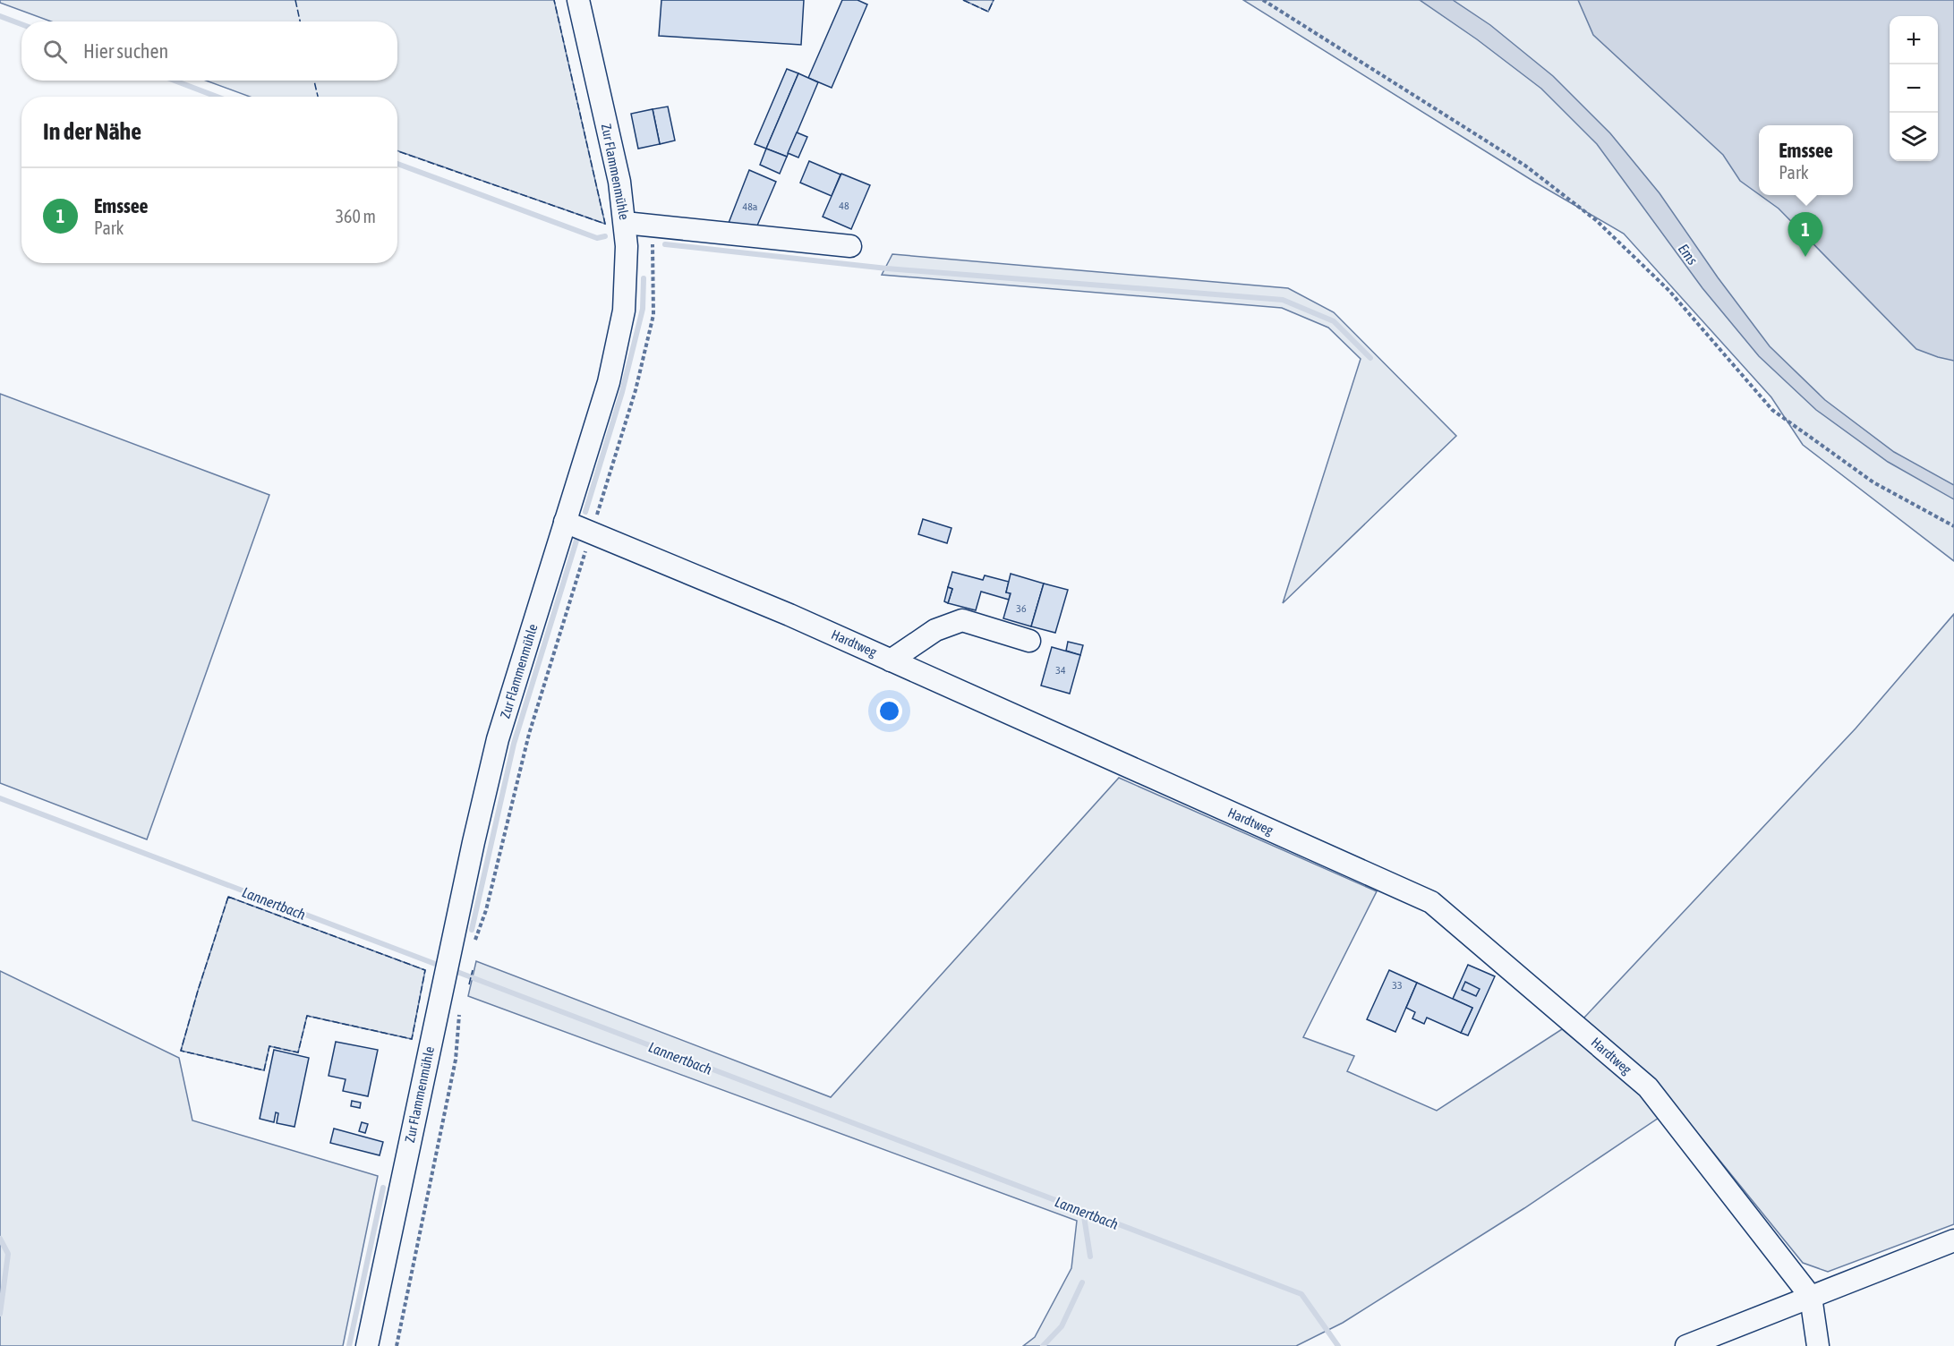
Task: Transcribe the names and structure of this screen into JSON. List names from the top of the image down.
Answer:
{
  "streets": {
    "street": ["Zur Flammenmühle", "Hardtweg"]
  },
  "crossings": [
    ["Zur Flammenmühle", "Hardtweg"]
  ],
  "water": ["Ems", "Lannertbach"],
  "house_numbers": [
    "48",
    "48a",
    "36",
    "34",
    "33"
  ],
  "page": {
    "map_buttons": ["+", "−"],
    "search": "Hier suchen",
    "heading": "In der Nähe",
    "popup": ["Emssee", "Park"],
    "list": [
      {
        "mark": "1",
        "name": "Emssee",
        "note": "Park",
        "value": "360 m"
      }
    ],
    "pins": "1"
  }
}
